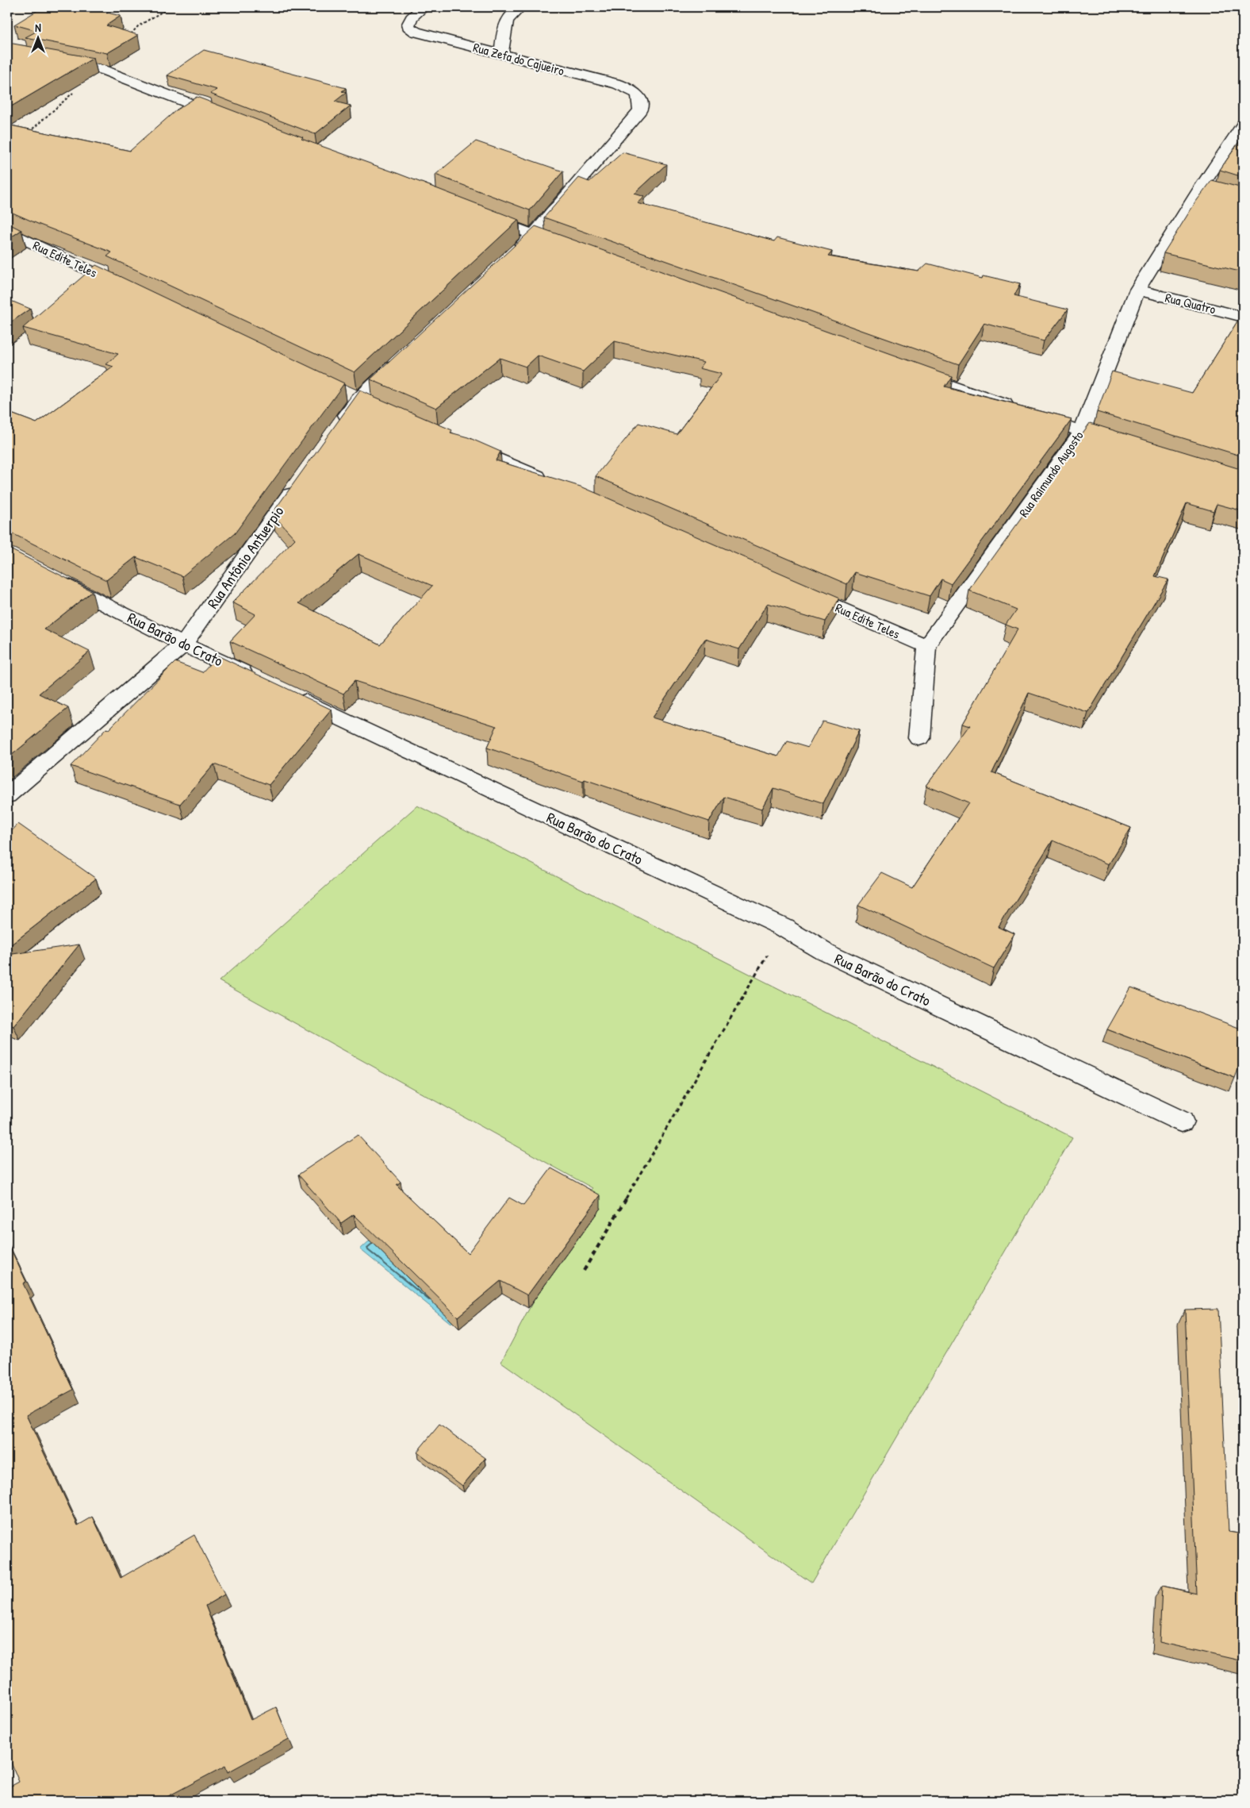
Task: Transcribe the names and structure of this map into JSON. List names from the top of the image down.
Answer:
{
  "streets": {
    "street": [
      "Rua Zefa do Cajueiro",
      "Rua Edite Teles",
      "Rua Quatro",
      "Rua Raimundo Augosto",
      "Rua Antônio Antuerpio",
      "Rua Barão do Crato"
    ]
  },
  "crossings": [
    ["Rua Edite Teles", "Rua Raimundo Augosto"],
    ["Rua Quatro", "Rua Raimundo Augosto"],
    ["Rua Antônio Antuerpio", "Rua Barão do Crato"]
  ],
  "north": "top"
}
